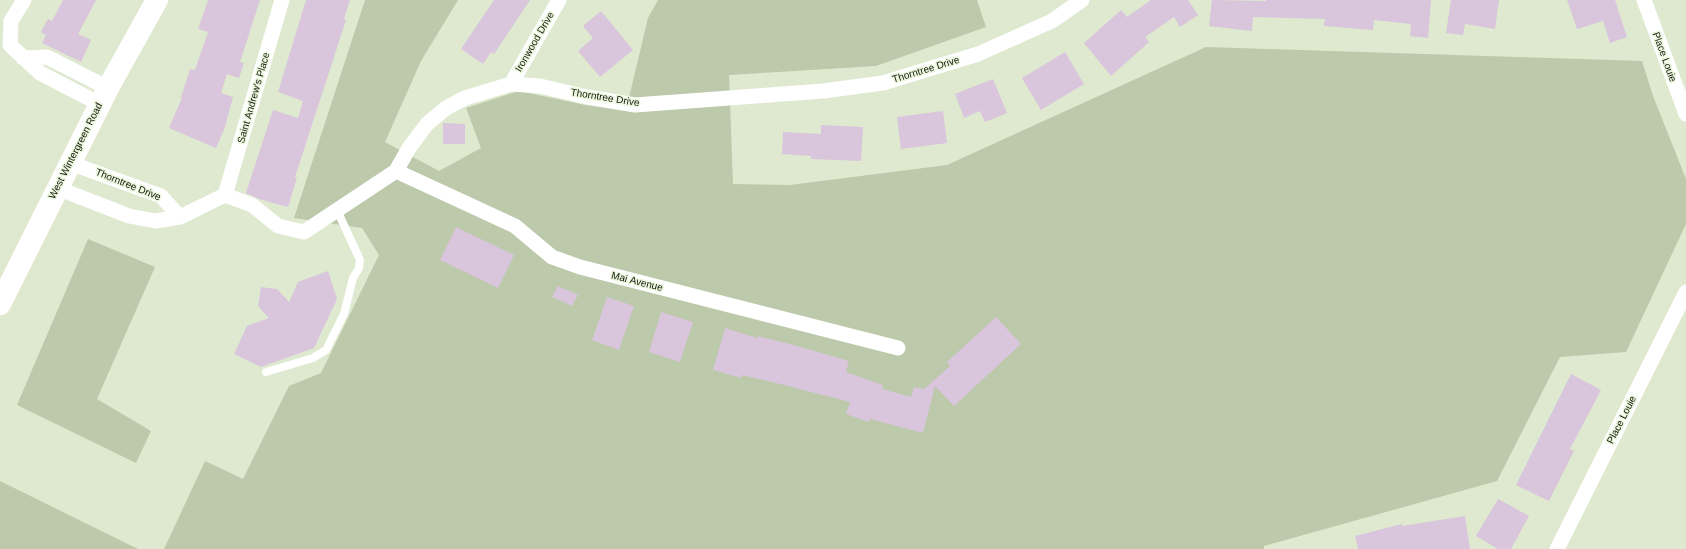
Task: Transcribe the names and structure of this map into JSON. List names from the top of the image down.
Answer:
{
  "streets": {
    "main road": ["West Wintergreen Road"],
    "street": [
      "Ironwood Drive",
      "Place Louie",
      "Thorntree Drive",
      "Saint Andrew's Place",
      "Mai Avenue"
    ]
  },
  "crossings": [
    ["Ironwood Drive", "Thorntree Drive"],
    ["Thorntree Drive", "Saint Andrew's Place"],
    ["Thorntree Drive", "West Wintergreen Road"],
    ["Thorntree Drive", "Mai Avenue"]
  ]
}
